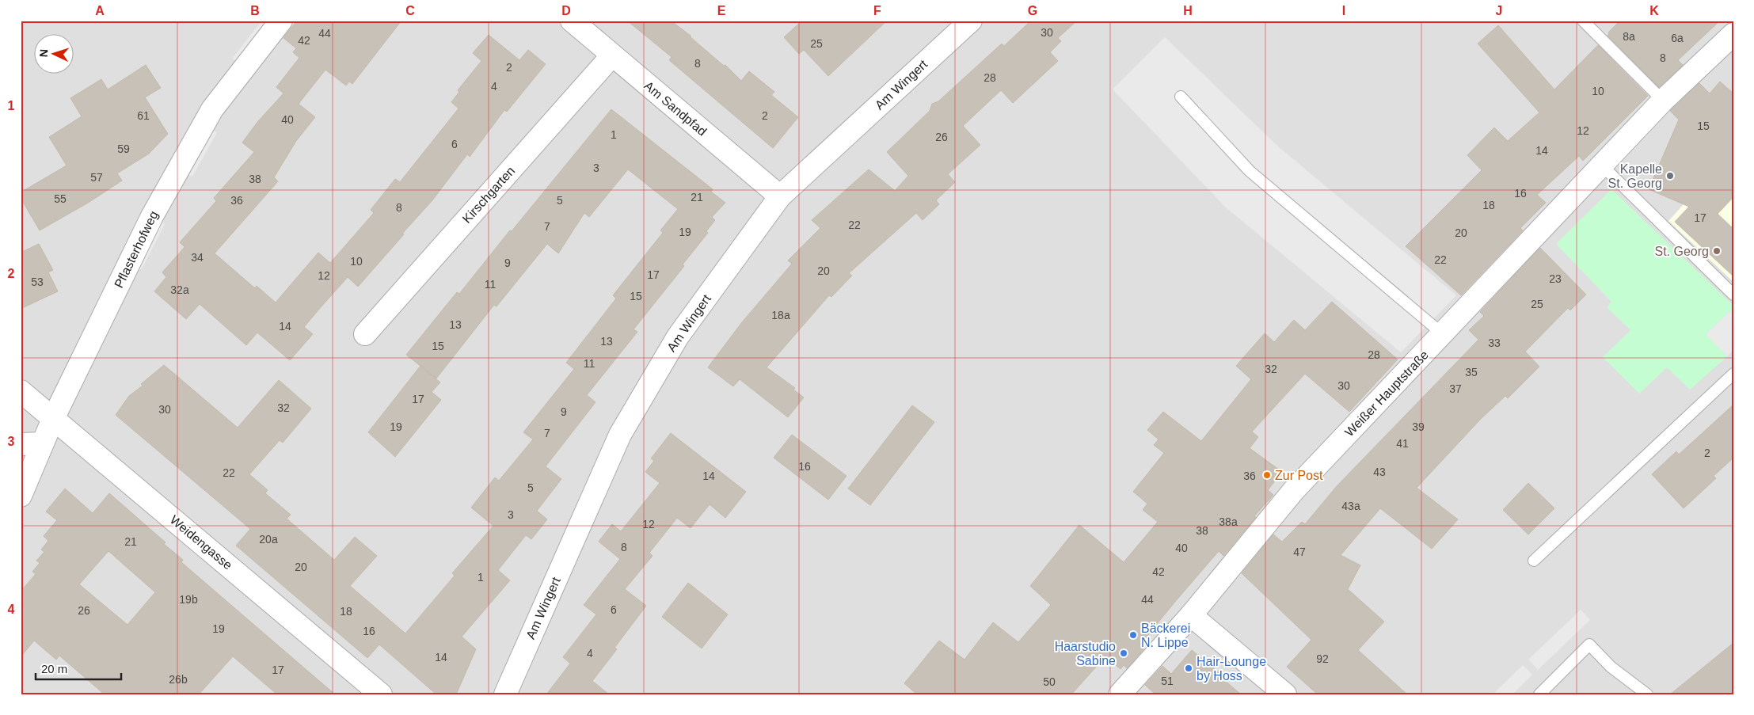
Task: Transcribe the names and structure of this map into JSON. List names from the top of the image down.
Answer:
{
  "streets": {
    "street": [
      "Am Wingert",
      "Am Sandpfad",
      "Kirschgarten",
      "Pflasterhofweg",
      "Weißer Hauptstraße",
      "Weidengasse"
    ]
  },
  "crossings": [
    ["Am Wingert", "Am Sandpfad"],
    ["Am Sandpfad", "Kirschgarten"],
    ["Pflasterhofweg", "Weidengasse"]
  ],
  "places": [
    "Kapelle St. Georg",
    "St. Georg",
    "Zur Post",
    "Bäckerei N. Lippe",
    "Haarstudio Sabine",
    "Hair-Lounge by Hoss"
  ],
  "house_numbers": [
    "30",
    "44",
    "8a",
    "6a",
    "42",
    "25",
    "8",
    "8",
    "2",
    "28",
    "4",
    "10",
    "61",
    "2",
    "40",
    "15",
    "12",
    "1",
    "26",
    "6",
    "59",
    "14",
    "3",
    "57",
    "38",
    "16",
    "21",
    "55",
    "36",
    "5",
    "18",
    "8",
    "17",
    "22",
    "7",
    "19",
    "20",
    "34",
    "22",
    "10",
    "9",
    "20",
    "17",
    "12",
    "23",
    "53",
    "11",
    "32a",
    "15",
    "25",
    "18a",
    "13",
    "14",
    "13",
    "33",
    "15",
    "28",
    "11",
    "32",
    "35",
    "30",
    "37",
    "17",
    "32",
    "30",
    "9",
    "19",
    "39",
    "7",
    "41",
    "2",
    "16",
    "43",
    "22",
    "14",
    "36",
    "5",
    "43a",
    "3",
    "38a",
    "12",
    "38",
    "20a",
    "21",
    "8",
    "40",
    "47",
    "20",
    "42",
    "1",
    "19b",
    "44",
    "6",
    "26",
    "18",
    "19",
    "16",
    "4",
    "14",
    "92",
    "17",
    "26b",
    "51",
    "50"
  ],
  "scale_bar": "20 m",
  "north": "left",
  "grid": {
    "columns": [
      "A",
      "B",
      "C",
      "D",
      "E",
      "F",
      "G",
      "H",
      "I",
      "J",
      "K"
    ],
    "rows": [
      "1",
      "2",
      "3",
      "4"
    ]
  }
}
